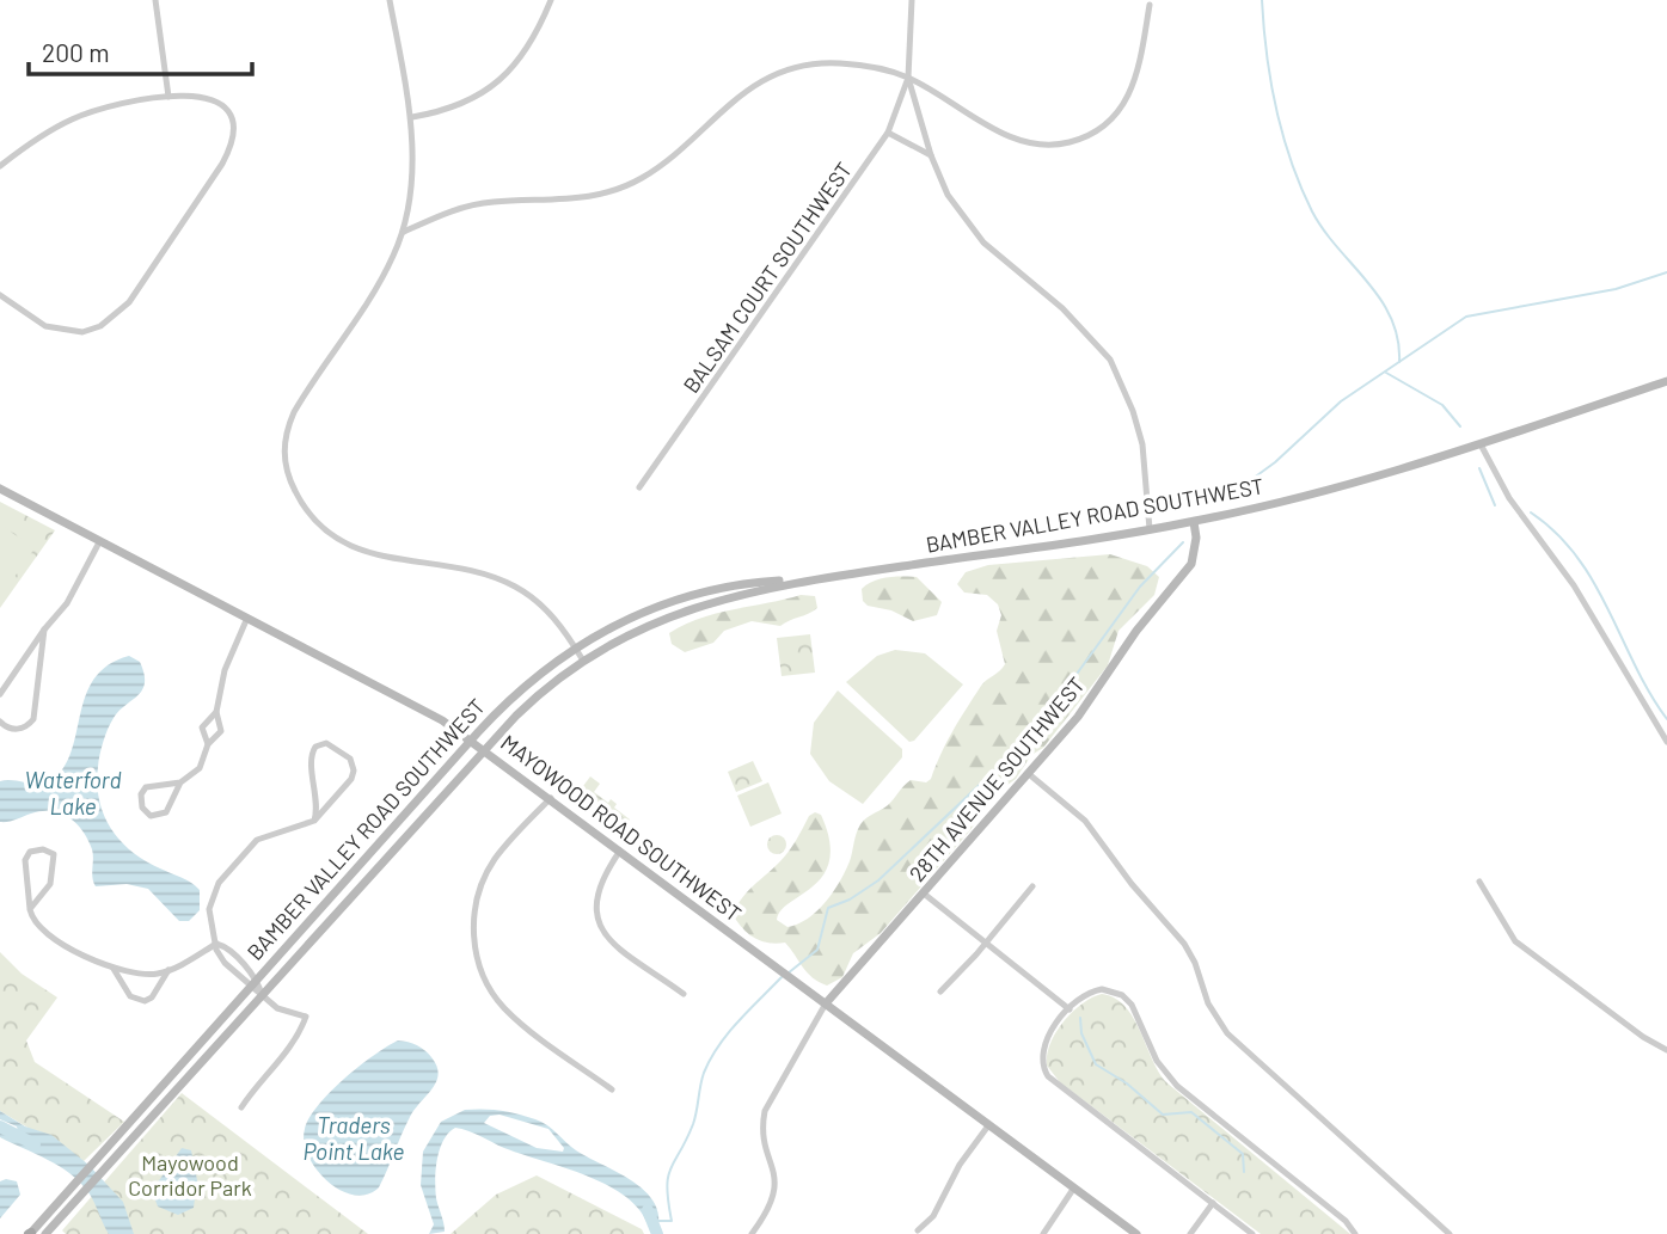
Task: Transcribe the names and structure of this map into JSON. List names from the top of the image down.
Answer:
{
  "streets": {
    "main road": ["BAMBER VALLEY ROAD SOUTHWEST", "28TH AVENUE SOUTHWEST", "MAYOWOOD ROAD SOUTHWEST"],
    "street": ["BALSAM COURT SOUTHWEST"]
  },
  "crossings": [
    ["BAMBER VALLEY ROAD SOUTHWEST", "28TH AVENUE SOUTHWEST"],
    ["BAMBER VALLEY ROAD SOUTHWEST", "MAYOWOOD ROAD SOUTHWEST"],
    ["28TH AVENUE SOUTHWEST", "MAYOWOOD ROAD SOUTHWEST"]
  ],
  "water": ["Waterford Lake", "Traders Point Lake"],
  "parks": ["Mayowood Corridor Park"],
  "scale_bar": "200 m"
}
